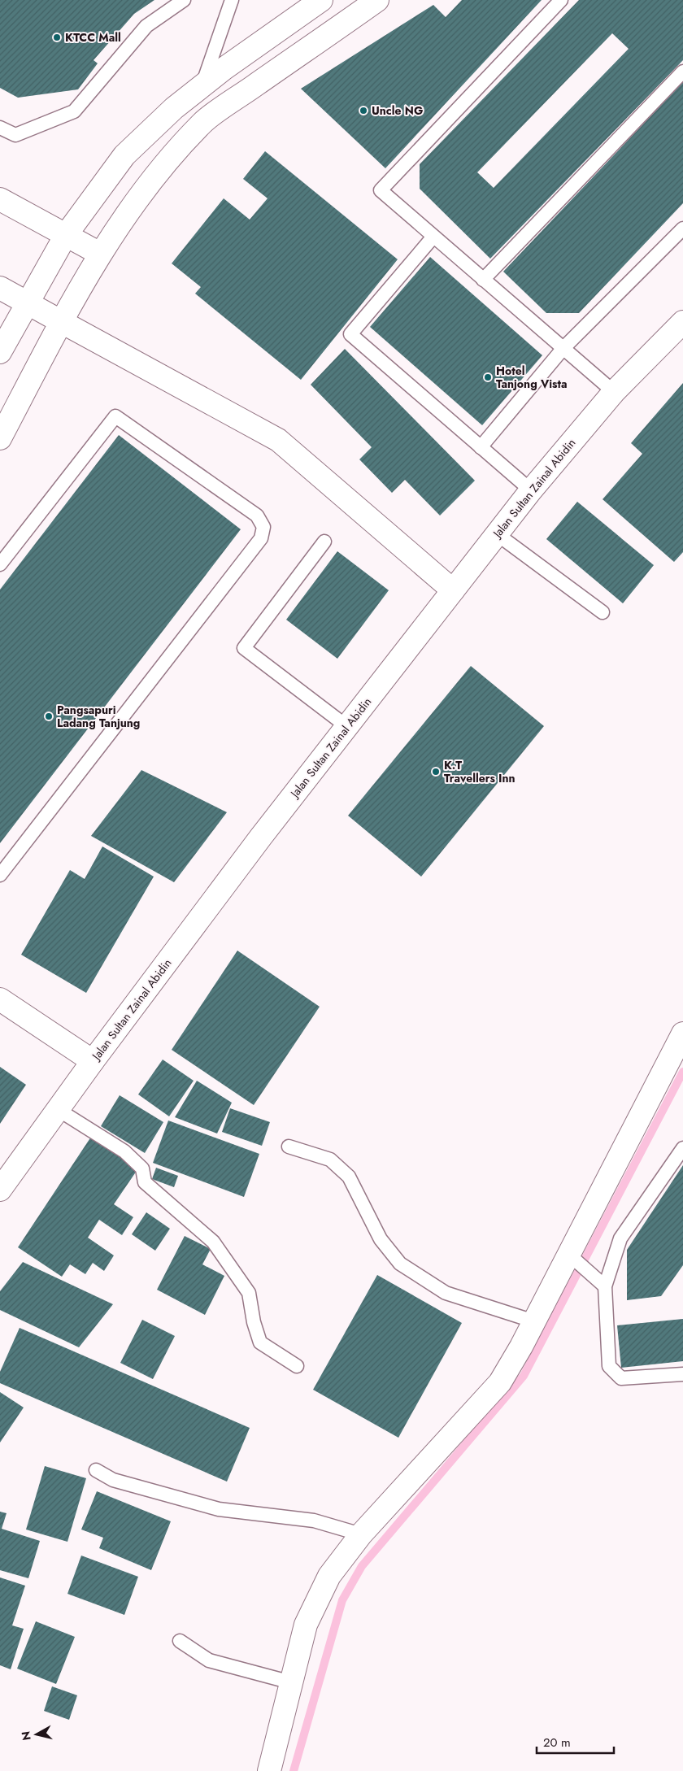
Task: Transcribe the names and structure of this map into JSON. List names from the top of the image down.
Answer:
{
  "streets": {
    "street": ["Jalan Sultan Zainal Abidin"]
  },
  "places": [
    "KTCC Mall",
    "Uncle NG",
    "Hotel Tanjong Vista",
    "Pangsapuri Ladang Tanjung",
    "K.T Travellers Inn"
  ],
  "scale_bar": "20 m",
  "north": "left"
}
